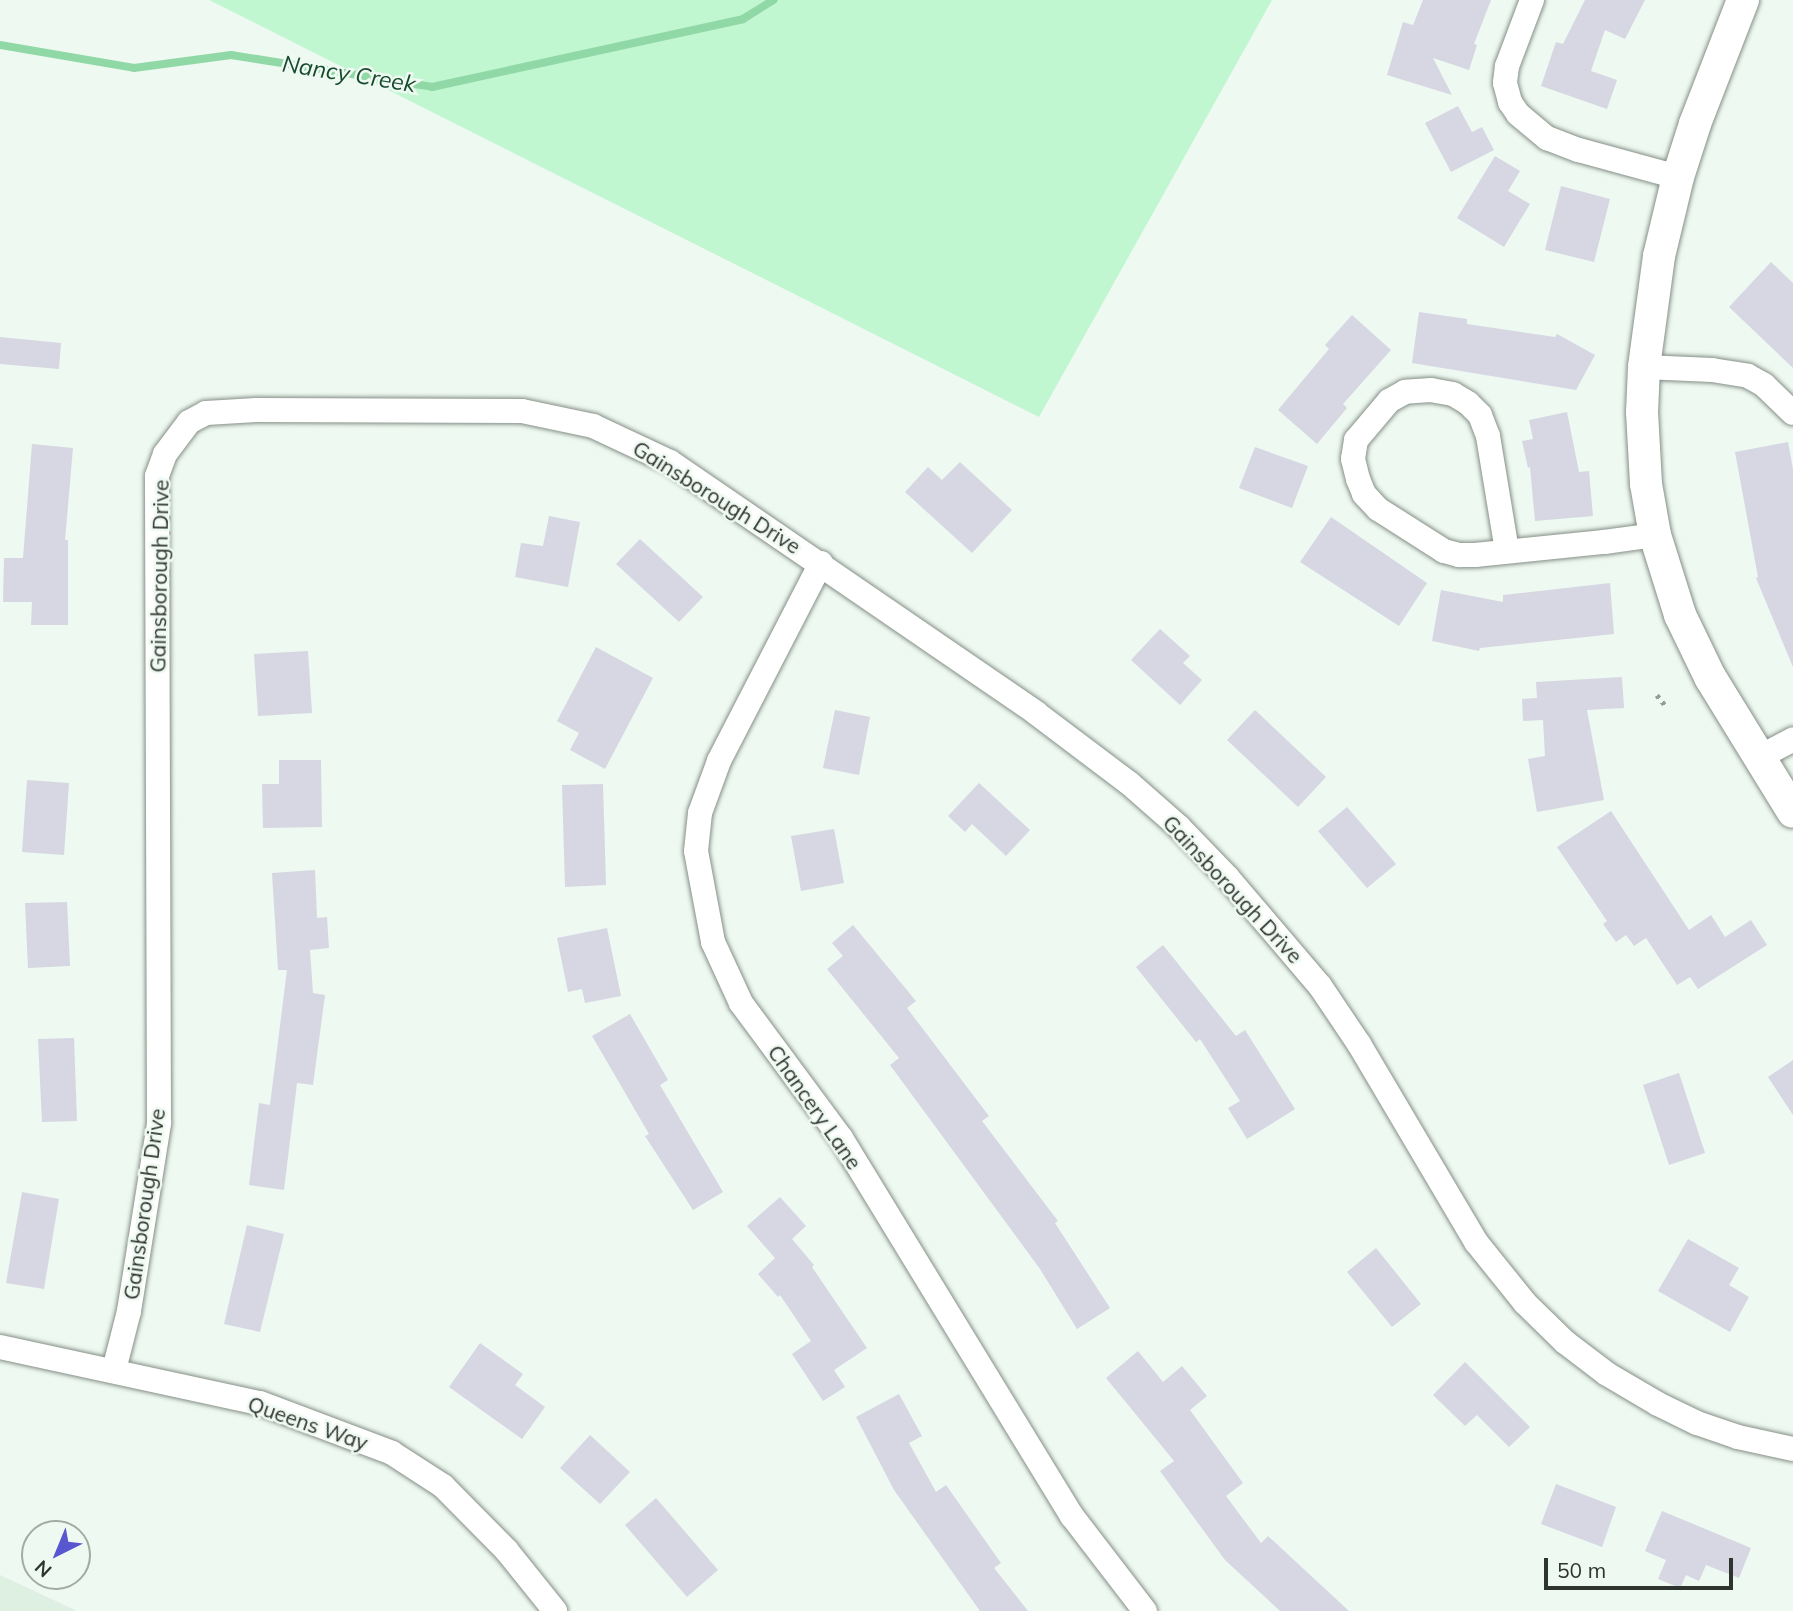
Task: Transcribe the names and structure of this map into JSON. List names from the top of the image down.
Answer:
{
  "streets": {
    "street": ["Gainsborough Drive", "Chancery Lane", "Queens Way"]
  },
  "crossings": [
    ["Gainsborough Drive", "Chancery Lane"],
    ["Gainsborough Drive", "Queens Way"]
  ],
  "water": ["Nancy Creek"],
  "scale_bar": "50 m",
  "north": "bottom left"
}
